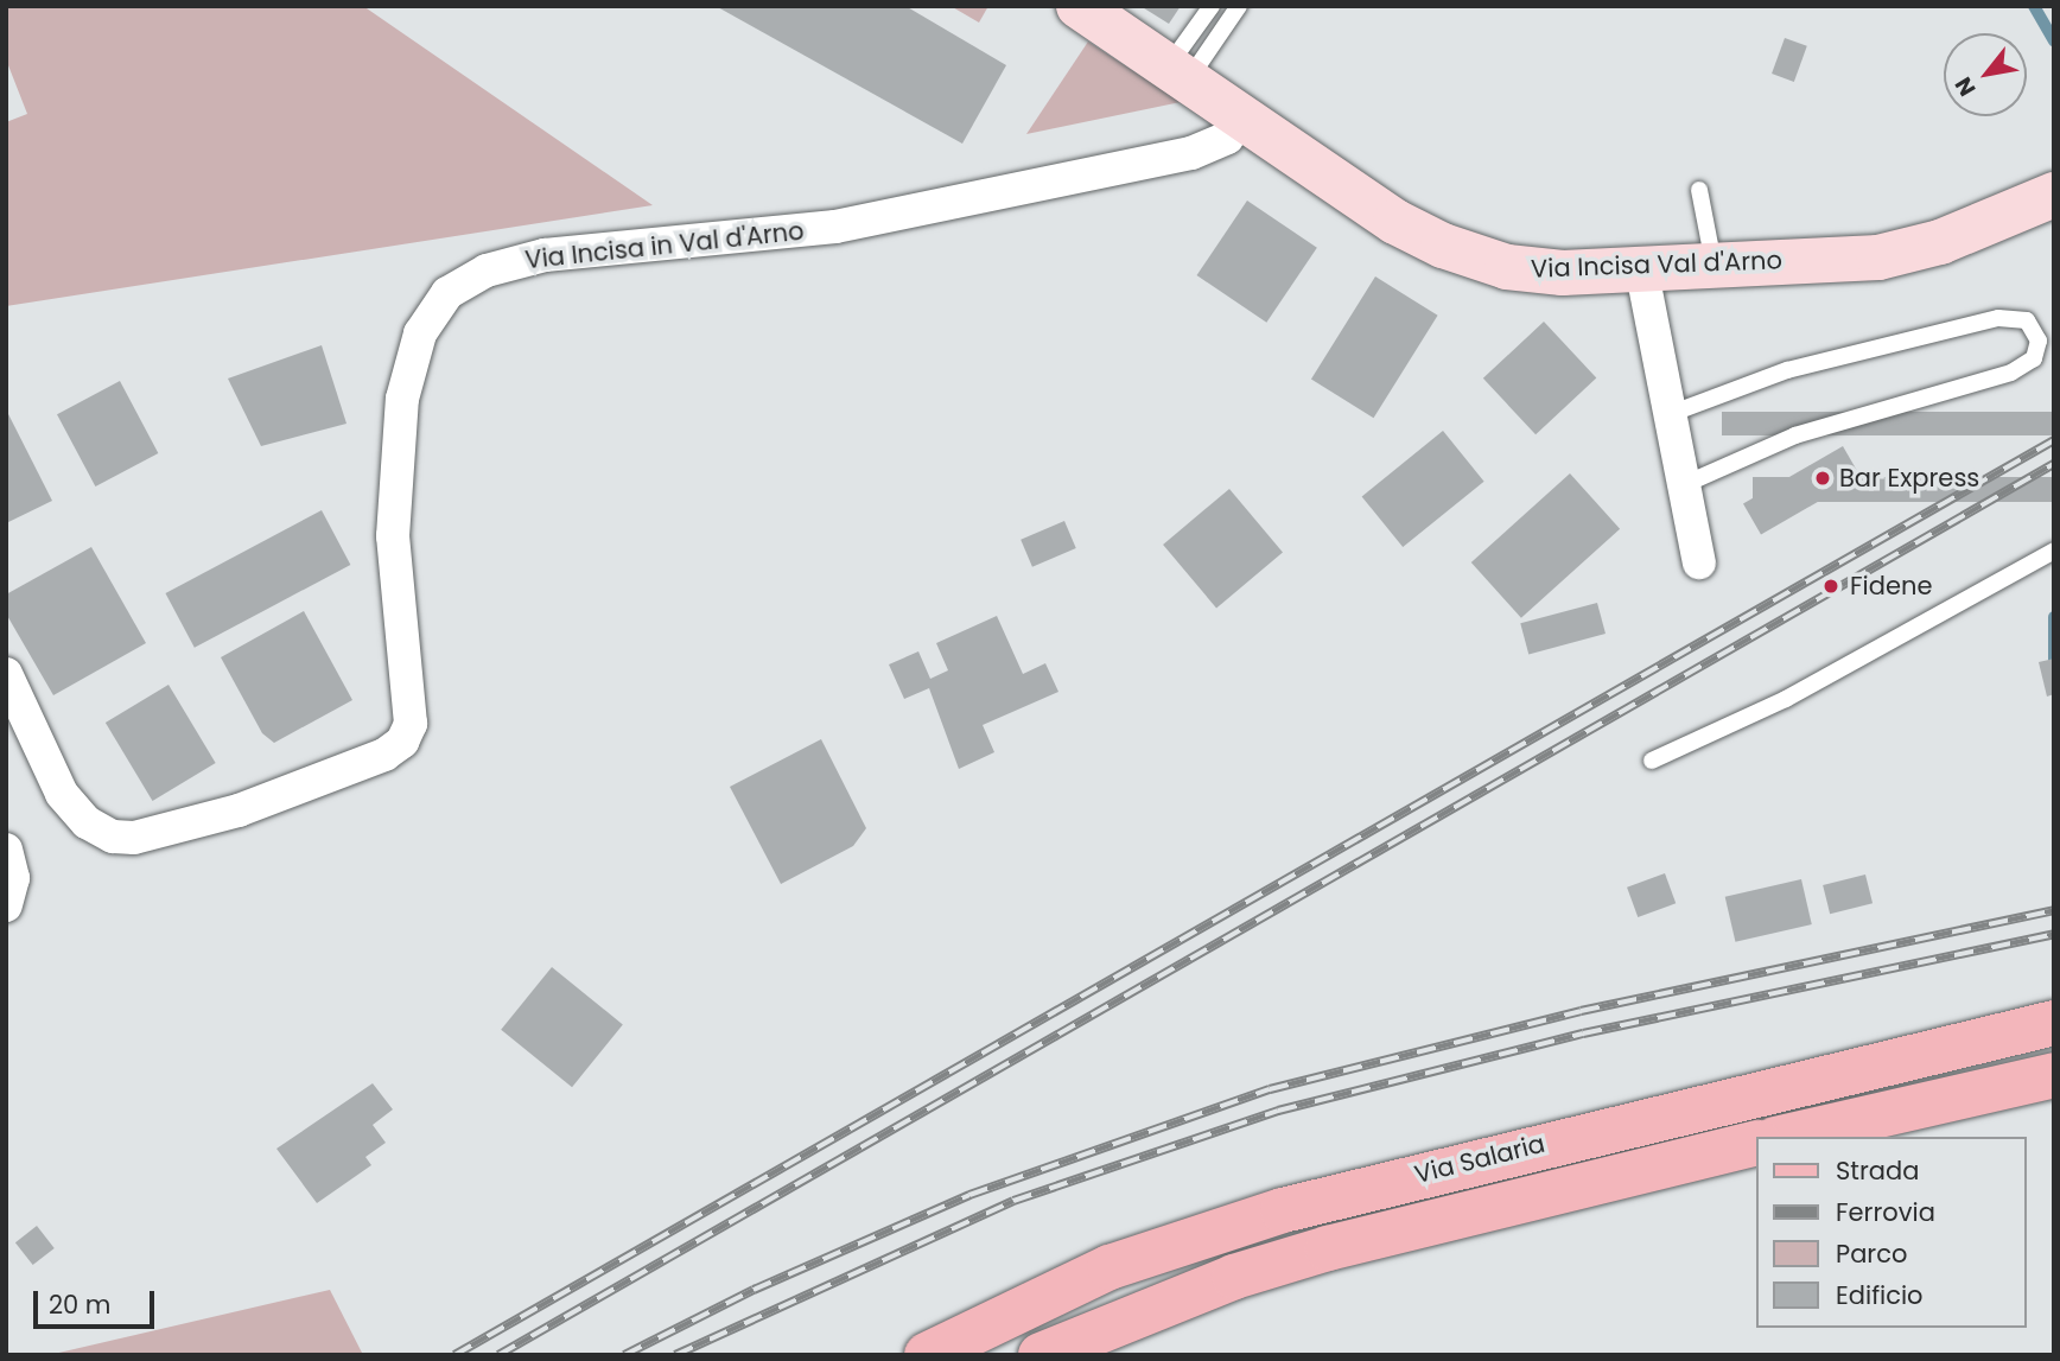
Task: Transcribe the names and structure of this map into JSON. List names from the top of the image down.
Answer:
{
  "streets": {
    "main road": ["Via Salaria"],
    "street": ["Via Incisa in Val d'Arno", "Via Incisa Val d'Arno"]
  },
  "crossings": [
    ["Via Incisa in Val d'Arno", "Via Incisa Val d'Arno"]
  ],
  "places": ["Bar Express", "Fidene"],
  "legend": [
    "Strada",
    "Ferrovia",
    "Parco",
    "Edificio"
  ],
  "scale_bar": "20 m",
  "north": "bottom left"
}
